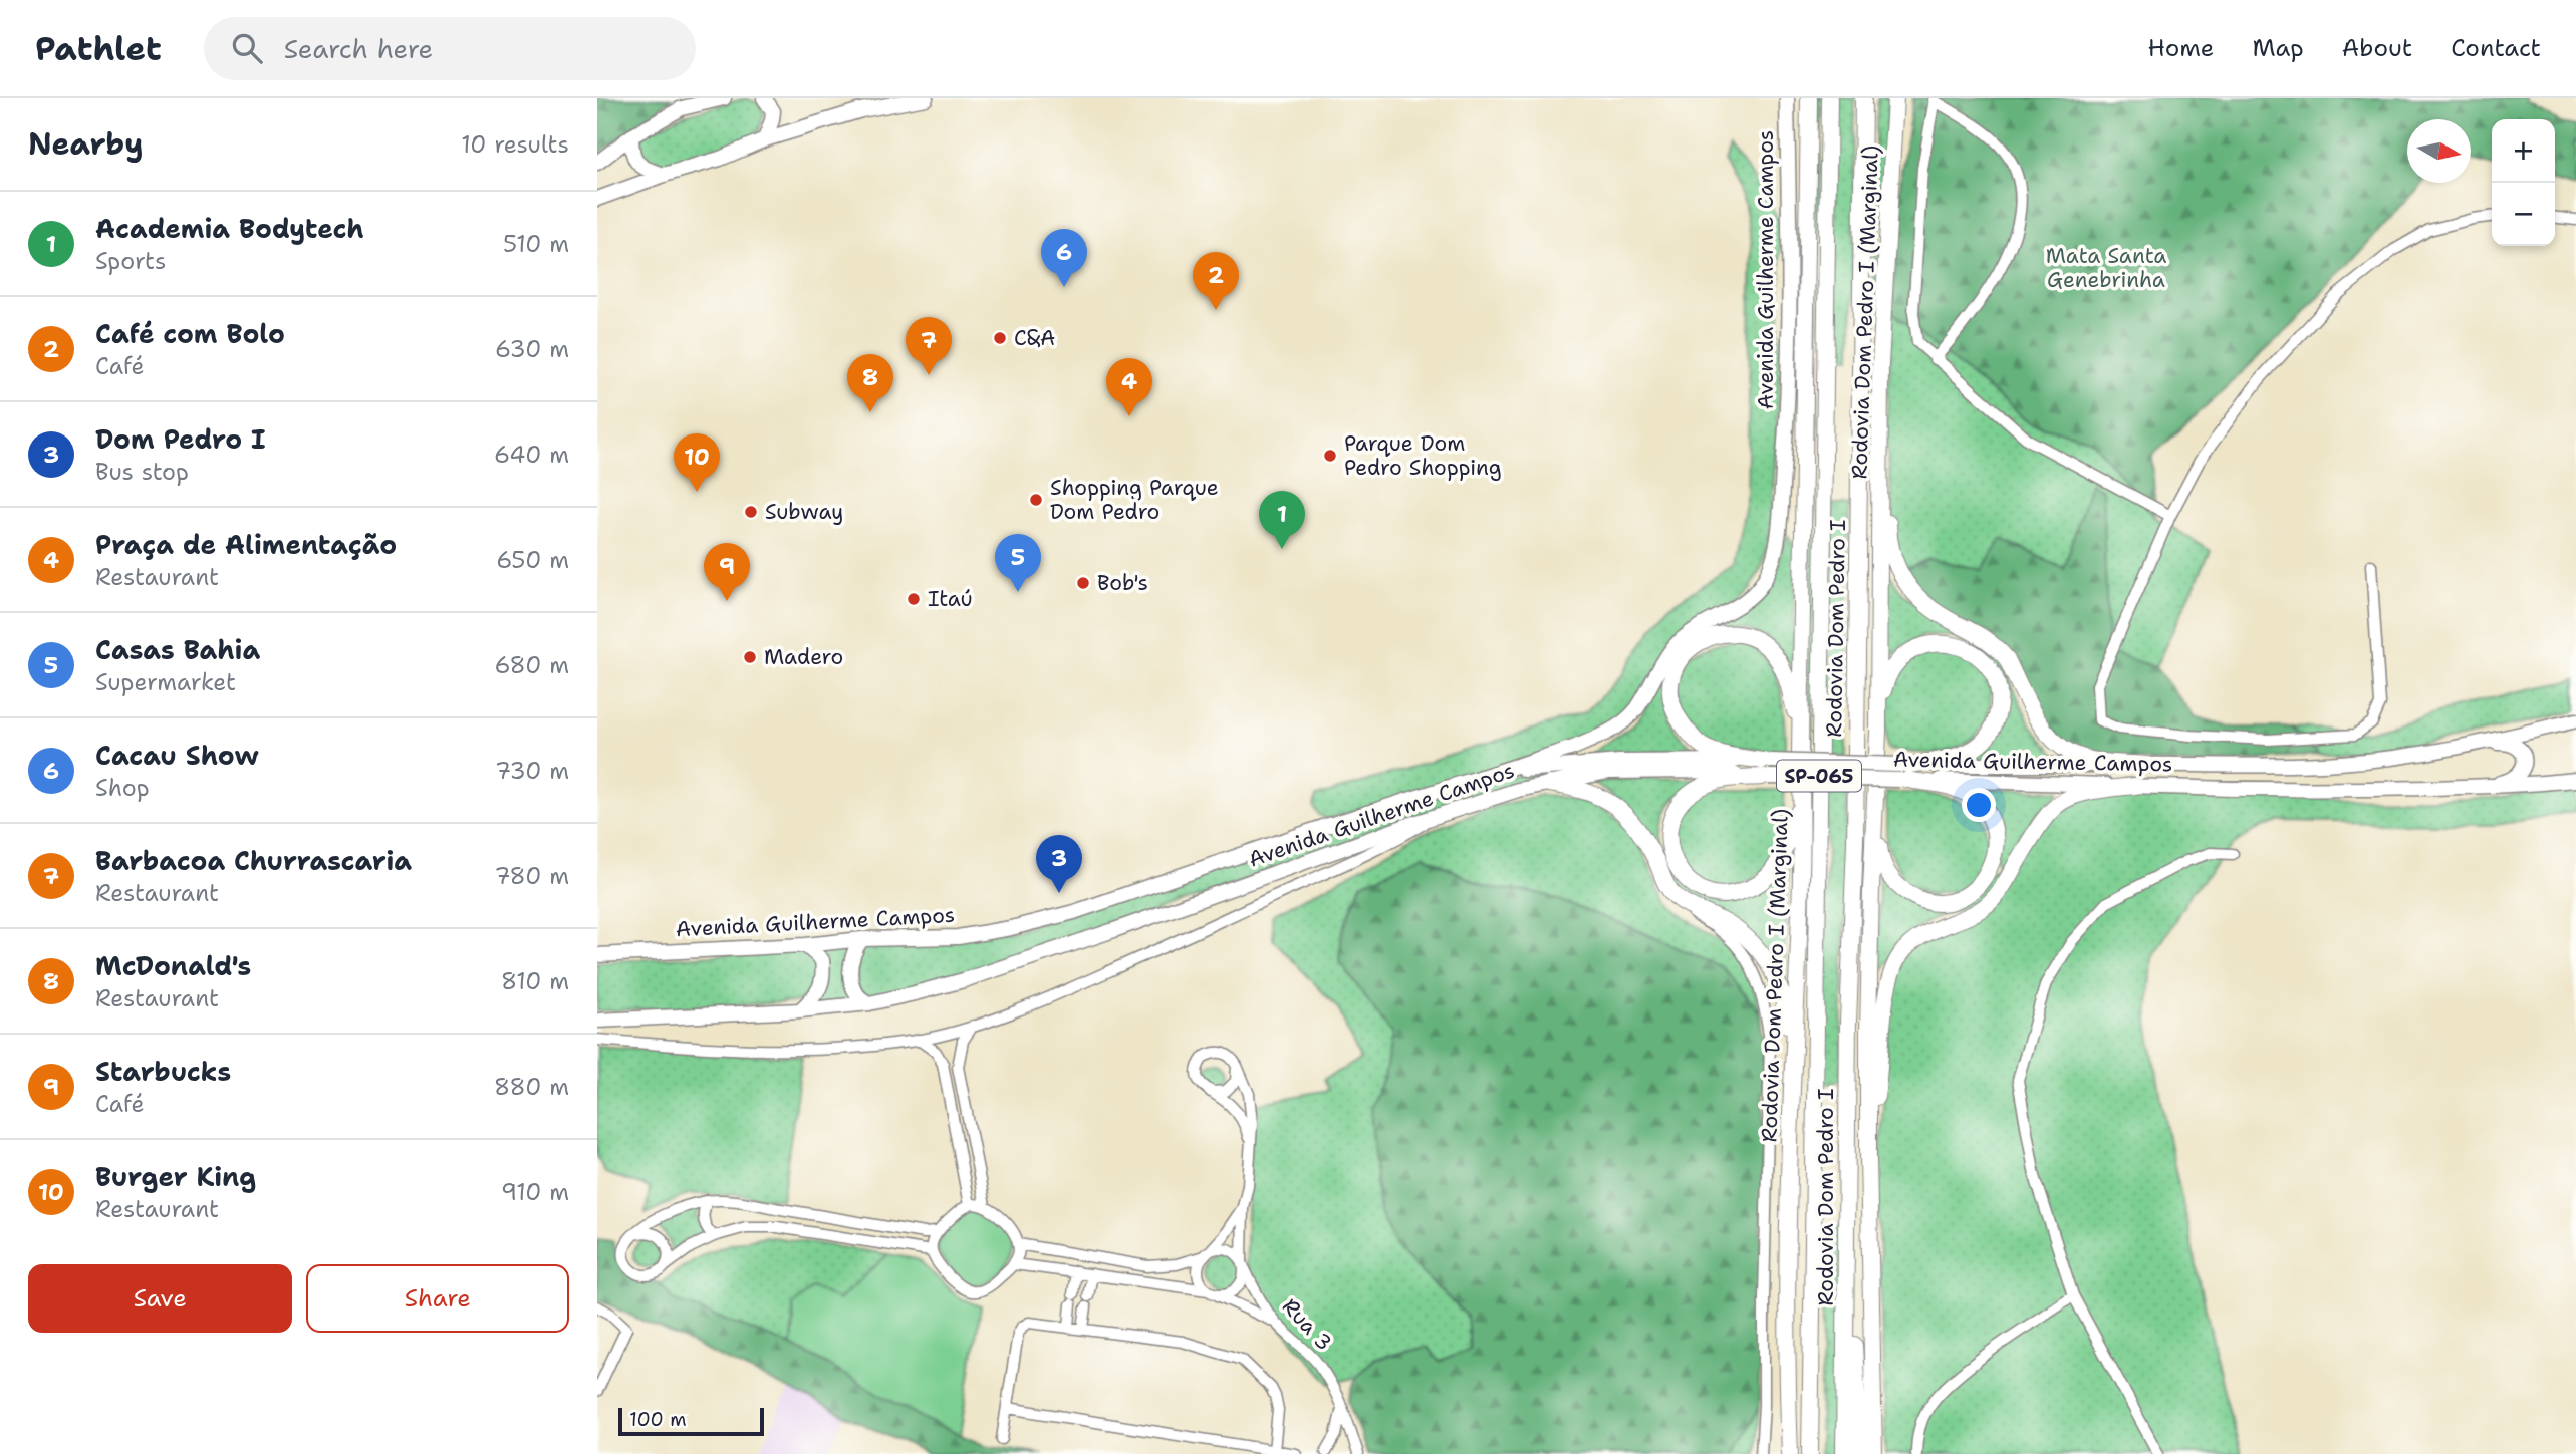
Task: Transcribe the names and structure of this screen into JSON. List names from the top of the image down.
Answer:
{
  "streets": {
    "highway": ["Rodovia Dom Pedro I (Marginal)", "Rodovia Dom Pedro I", "SP-065"],
    "main road": ["Avenida Guilherme Campos"],
    "street": ["Rua 3"]
  },
  "parks": ["Mata Santa Genebrinha"],
  "places": [
    "C&A",
    "Parque Dom Pedro Shopping",
    "Shopping Parque Dom Pedro",
    "Subway",
    "Bob's",
    "Itaú",
    "Madero"
  ],
  "scale_bar": "100 m",
  "north": "right",
  "page": {
    "header": "Pathlet",
    "search": "Search here",
    "nav": [
      "Home",
      "Map",
      "About",
      "Contact"
    ],
    "heading": ["Nearby", "10 results"],
    "map_buttons": ["+", "−"],
    "list": [
      {
        "mark": "1",
        "name": "Academia Bodytech",
        "note": "Sports",
        "value": "510 m"
      },
      {
        "mark": "2",
        "name": "Café com Bolo",
        "note": "Café",
        "value": "630 m"
      },
      {
        "mark": "3",
        "name": "Dom Pedro I",
        "note": "Bus stop",
        "value": "640 m"
      },
      {
        "mark": "4",
        "name": "Praça de Alimentação",
        "note": "Restaurant",
        "value": "650 m"
      },
      {
        "mark": "5",
        "name": "Casas Bahia",
        "note": "Supermarket",
        "value": "680 m"
      },
      {
        "mark": "6",
        "name": "Cacau Show",
        "note": "Shop",
        "value": "730 m"
      },
      {
        "mark": "7",
        "name": "Barbacoa Churrascaria",
        "note": "Restaurant",
        "value": "780 m"
      },
      {
        "mark": "8",
        "name": "McDonald's",
        "note": "Restaurant",
        "value": "810 m"
      },
      {
        "mark": "9",
        "name": "Starbucks",
        "note": "Café",
        "value": "880 m"
      },
      {
        "mark": "10",
        "name": "Burger King",
        "note": "Restaurant",
        "value": "910 m"
      }
    ],
    "pins": [
      "6",
      "2",
      "7",
      "8",
      "4",
      "10",
      "1",
      "5",
      "9",
      "3"
    ],
    "buttons": ["Save", "Share"],
    "scale": "100 m"
  }
}
